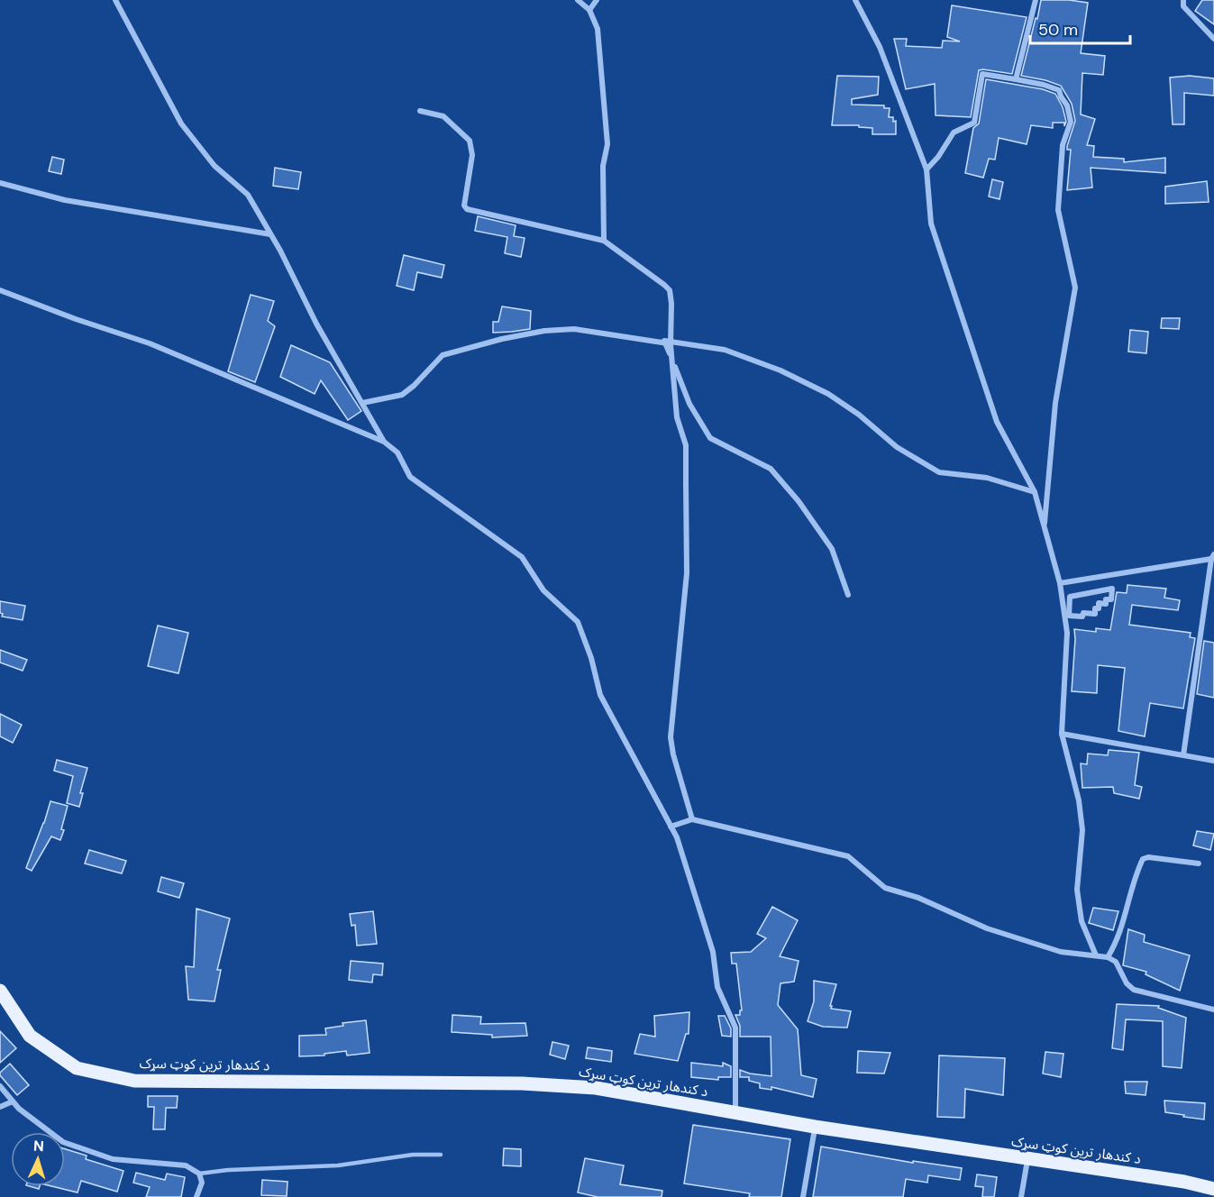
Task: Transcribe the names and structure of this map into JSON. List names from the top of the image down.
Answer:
{
  "streets": {
    "main road": ["د کندهار ترين کوټ سړک"]
  },
  "scale_bar": "50 m",
  "north": "top"
}
